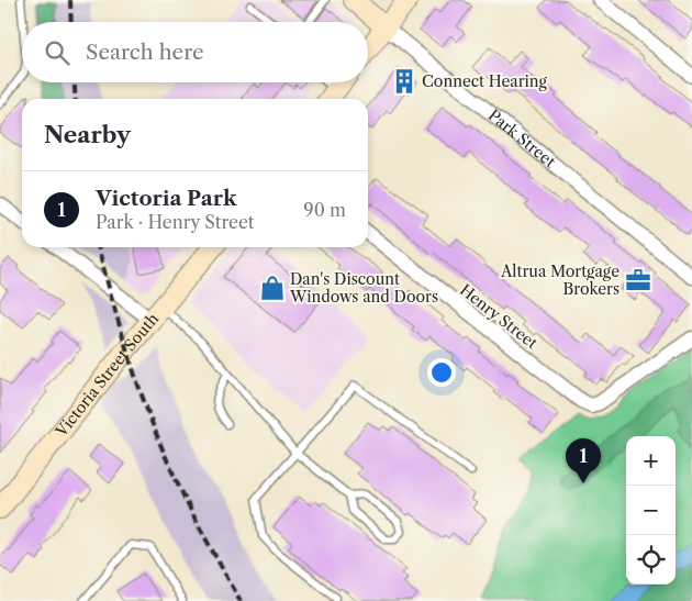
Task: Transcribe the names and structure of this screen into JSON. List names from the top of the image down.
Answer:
{
  "streets": {
    "main road": ["Park Street", "Victoria Street South"],
    "street": ["Henry Street"]
  },
  "places": {
    "building": ["Connect Hearing"],
    "office": ["Altrua Mortgage Brokers"],
    "shop": ["Dan's Discount Windows and Doors"]
  },
  "page": {
    "search": "Search here",
    "heading": "Nearby",
    "list": [
      {
        "mark": "1",
        "name": "Victoria Park",
        "note": "Park · Henry Street",
        "value": "90 m"
      }
    ],
    "map_buttons": ["+", "−"],
    "pins": "1"
  }
}
